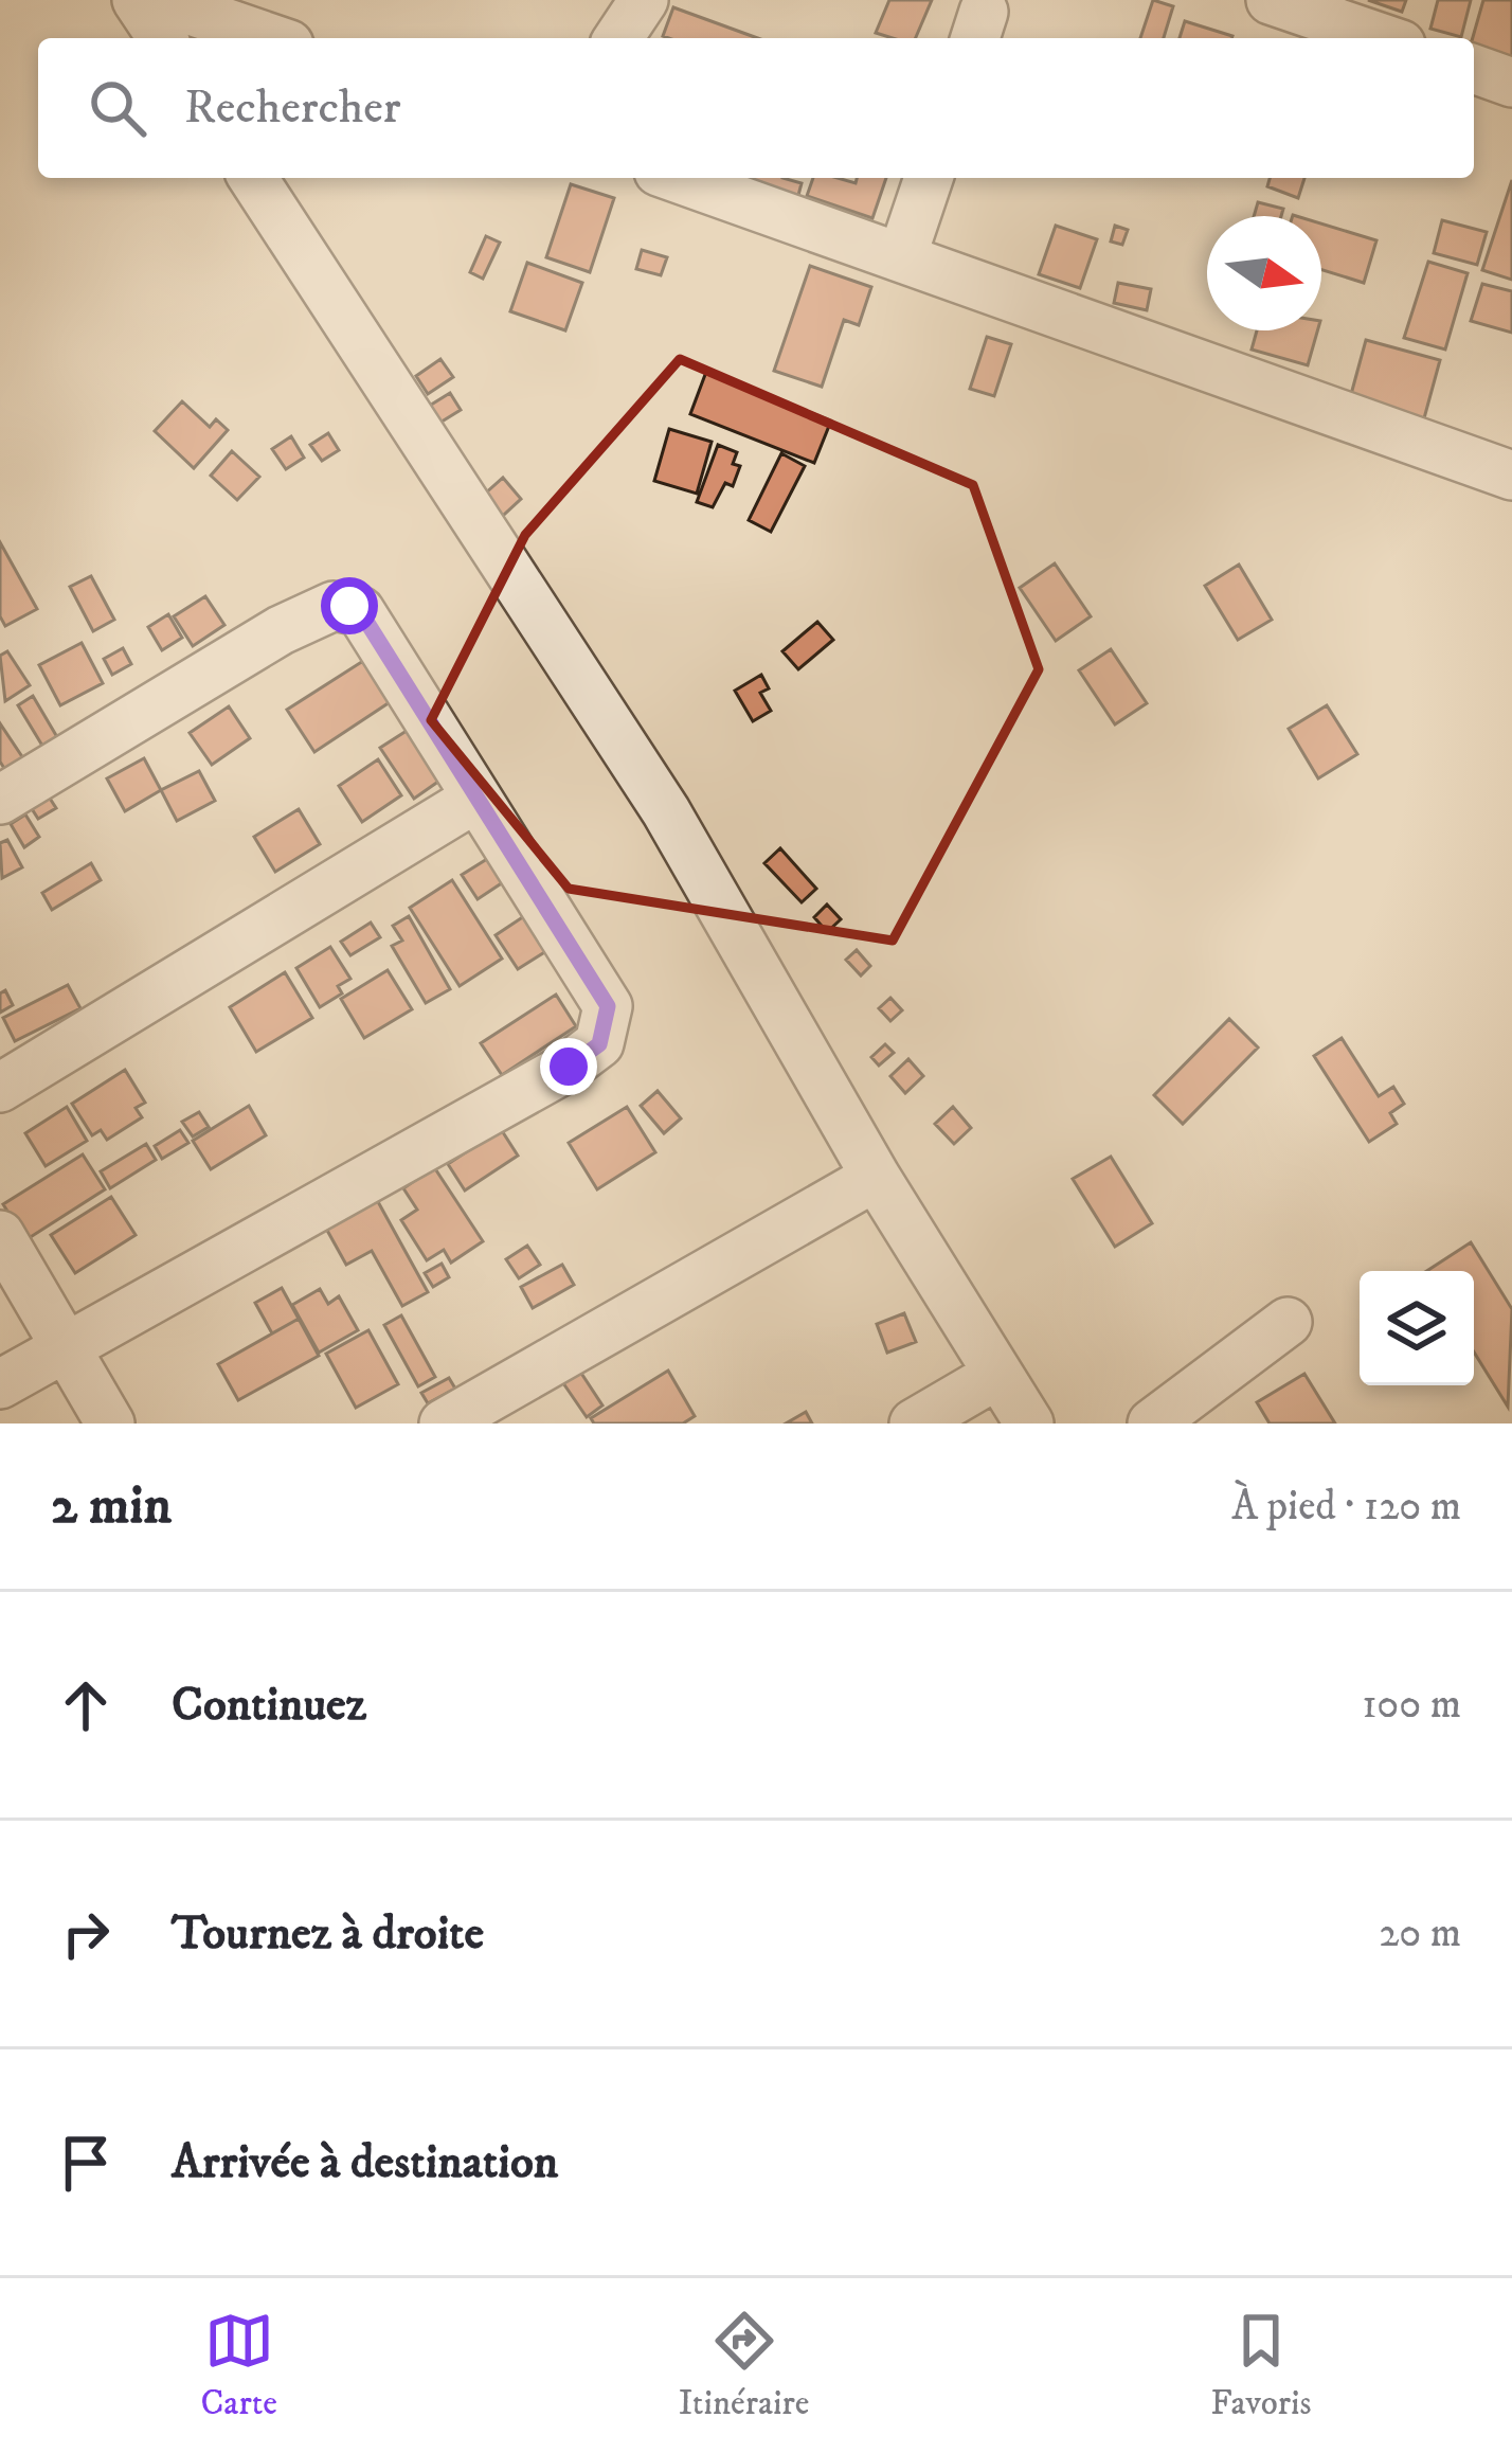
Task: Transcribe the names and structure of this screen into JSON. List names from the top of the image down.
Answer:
{
  "north": "right",
  "page": {
    "search": "Rechercher",
    "heading": ["2 min", "À pied · 120 m"],
    "list": [
      ["Continuez", "100 m"],
      ["Tournez à droite", "20 m"],
      "Arrivée à destination"
    ],
    "nav": ["Carte", "Itinéraire", "Favoris"]
  }
}
